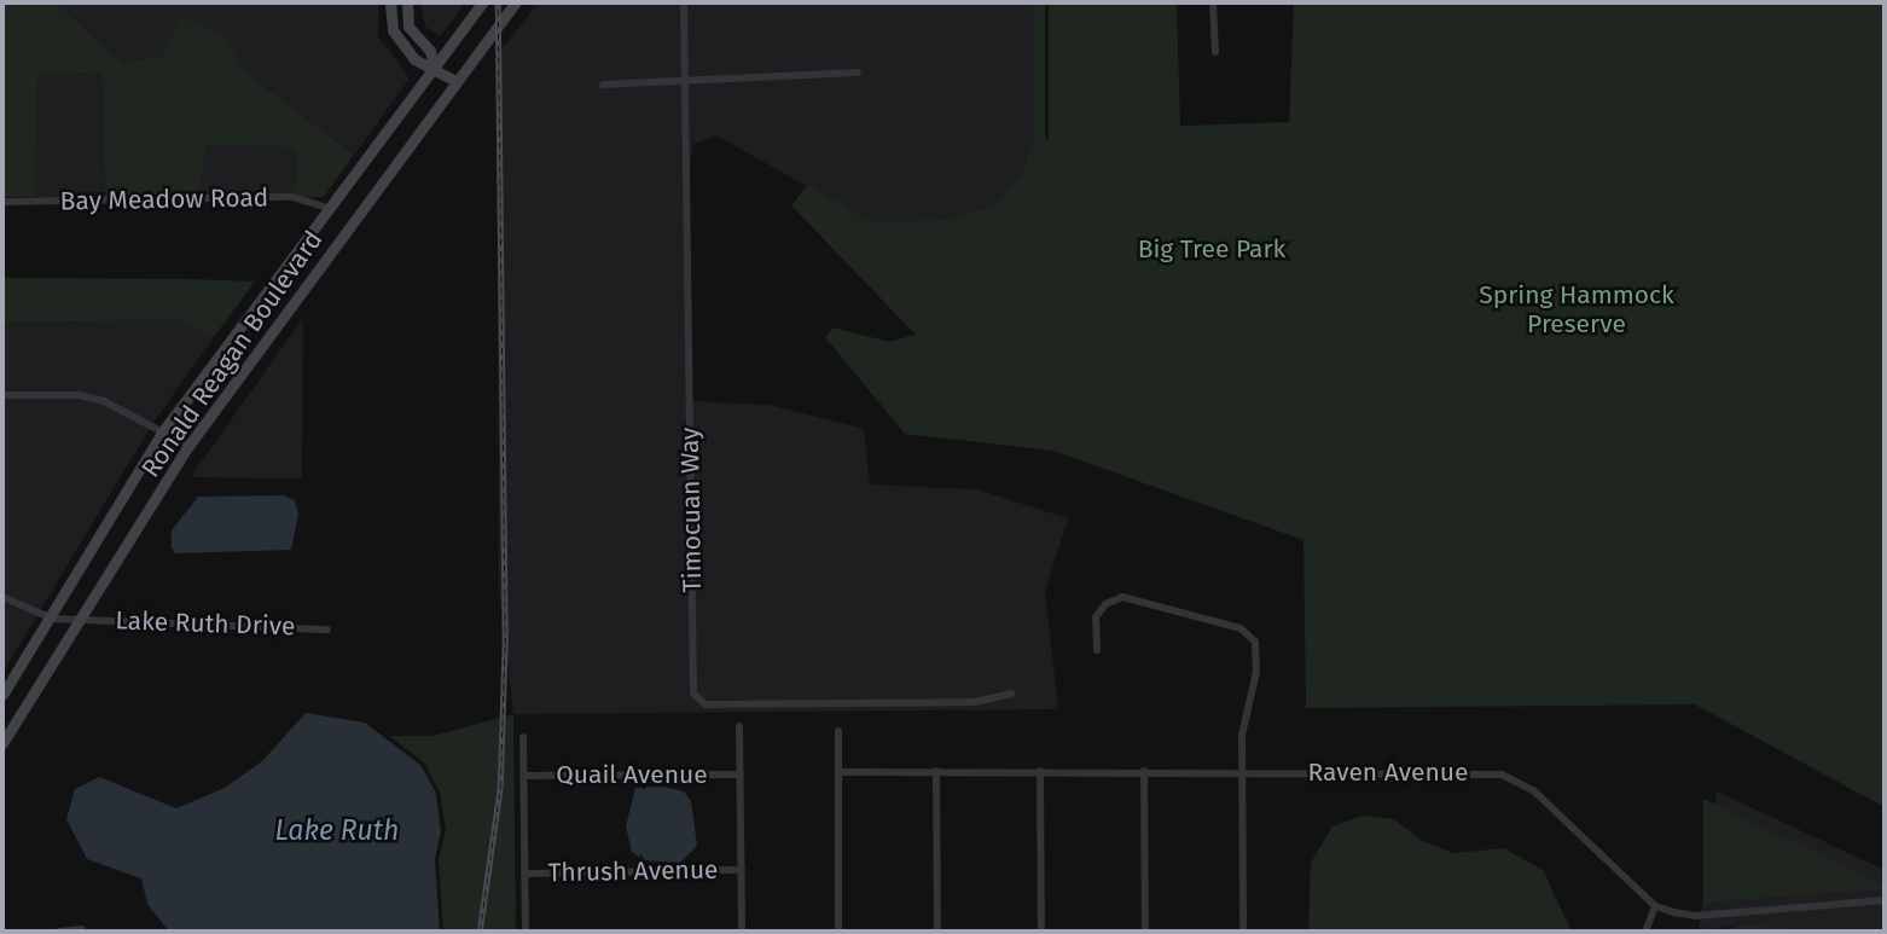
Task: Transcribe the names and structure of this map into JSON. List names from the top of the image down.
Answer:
{
  "streets": {
    "main road": ["Ronald Reagan Boulevard"],
    "street": [
      "Bay Meadow Road",
      "Timocuan Way",
      "Lake Ruth Drive",
      "Raven Avenue",
      "Quail Avenue",
      "Thrush Avenue"
    ]
  },
  "crossings": [
    ["Bay Meadow Road", "Ronald Reagan Boulevard"],
    ["Ronald Reagan Boulevard", "Lake Ruth Drive"]
  ],
  "water": ["Lake Ruth"],
  "parks": ["Big Tree Park", "Spring Hammock Preserve"]
}
